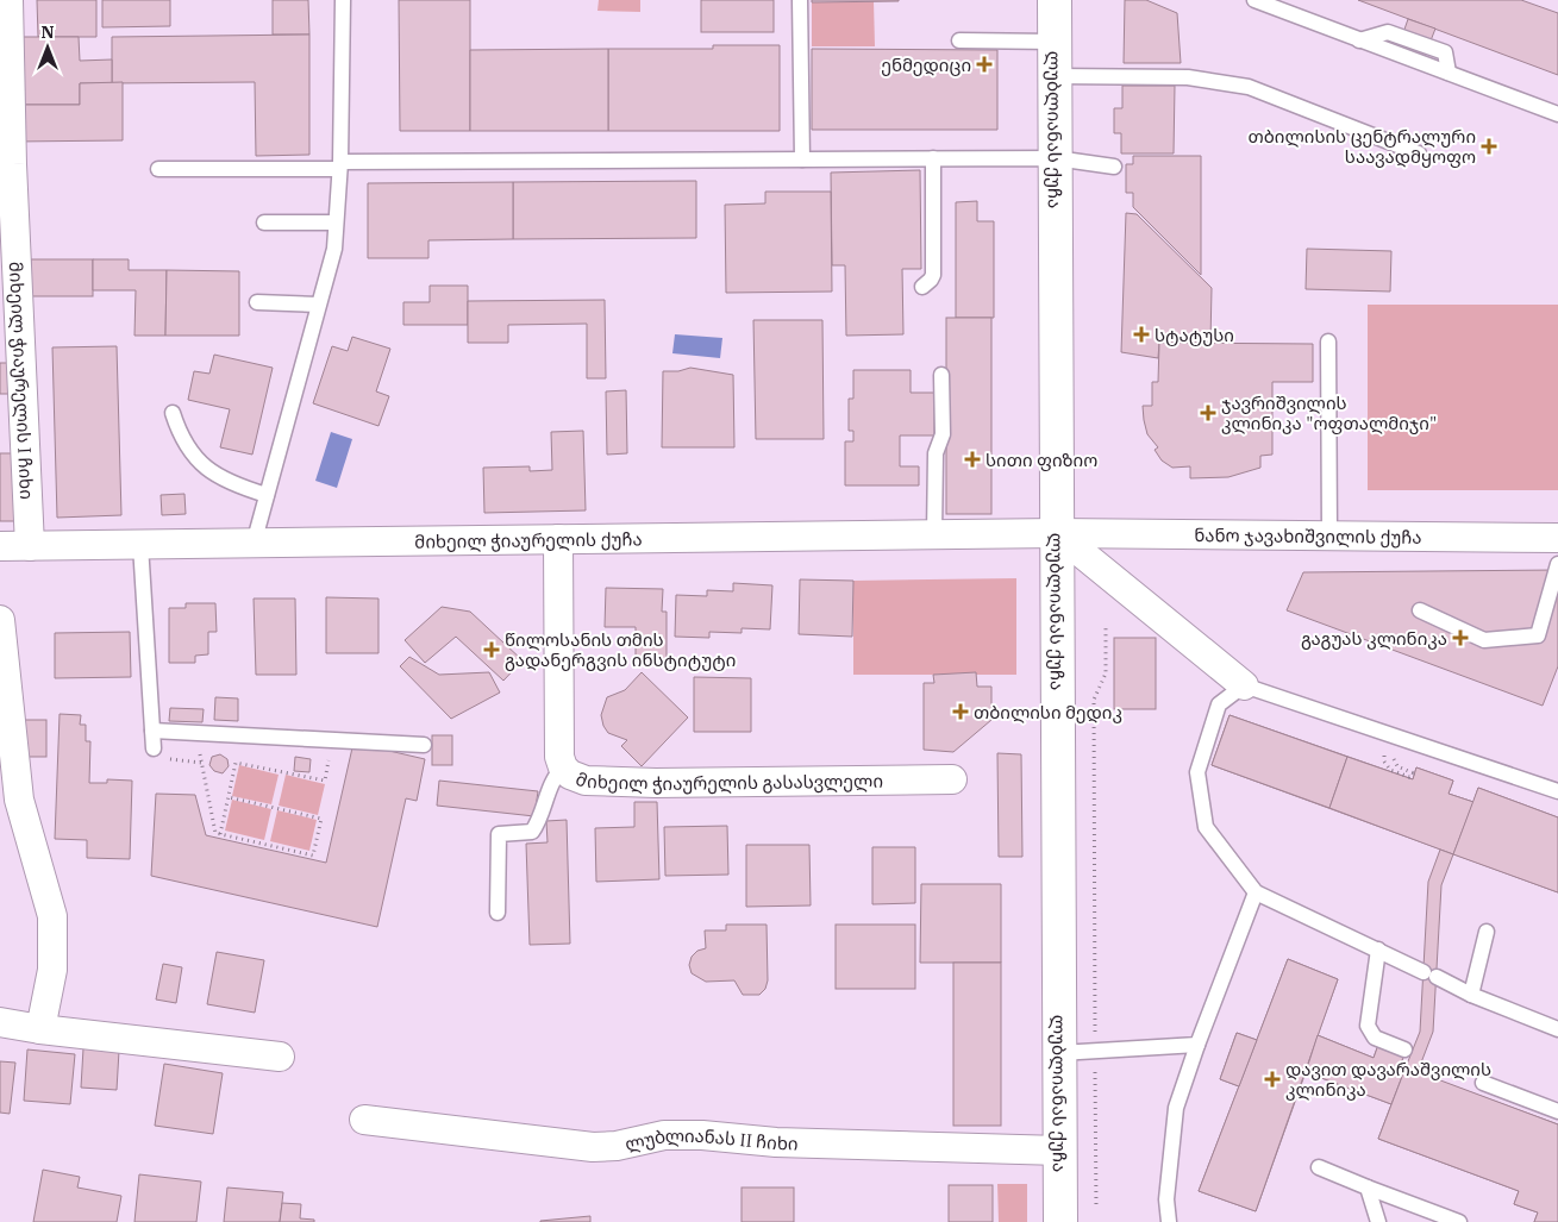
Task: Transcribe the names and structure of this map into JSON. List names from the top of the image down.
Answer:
{
  "streets": {
    "street": [
      "ლუბლიანას ქუჩა",
      "მიხეილ ჭიაურელის I ჩიხი",
      "ნანო ჯავახიშვილის ქუჩა",
      "მიხეილ ჭიაურელის ქუჩა",
      "მიხეილ ჭიაურელის გასასვლელი",
      "ლუბლიანას II ჩიხი"
    ]
  },
  "crossings": [
    ["ლუბლიანას ქუჩა", "ნანო ჯავახიშვილის ქუჩა"],
    ["ლუბლიანას ქუჩა", "მიხეილ ჭიაურელის ქუჩა"],
    ["ლუბლიანას ქუჩა", "ლუბლიანას II ჩიხი"],
    ["მიხეილ ჭიაურელის I ჩიხი", "მიხეილ ჭიაურელის ქუჩა"],
    ["ნანო ჯავახიშვილის ქუჩა", "მიხეილ ჭიაურელის ქუჩა"],
    ["მიხეილ ჭიაურელის ქუჩა", "მიხეილ ჭიაურელის გასასვლელი"]
  ],
  "places": {
    "health": [
      "ენმედიცი",
      "თბილისის ცენტრალური საავადმყოფო",
      "სტატუსი",
      "ჯავრიშვილის კლინიკა \"ოფთალმიჯი\"",
      "სითი ფიზიო",
      "გაგუას კლინიკა",
      "წილოსანის თმის გადანერგვის ინსტიტუტი",
      "თბილისი მედიკ",
      "დავით დავარაშვილის კლინიკა"
    ]
  },
  "north": "top"
}
